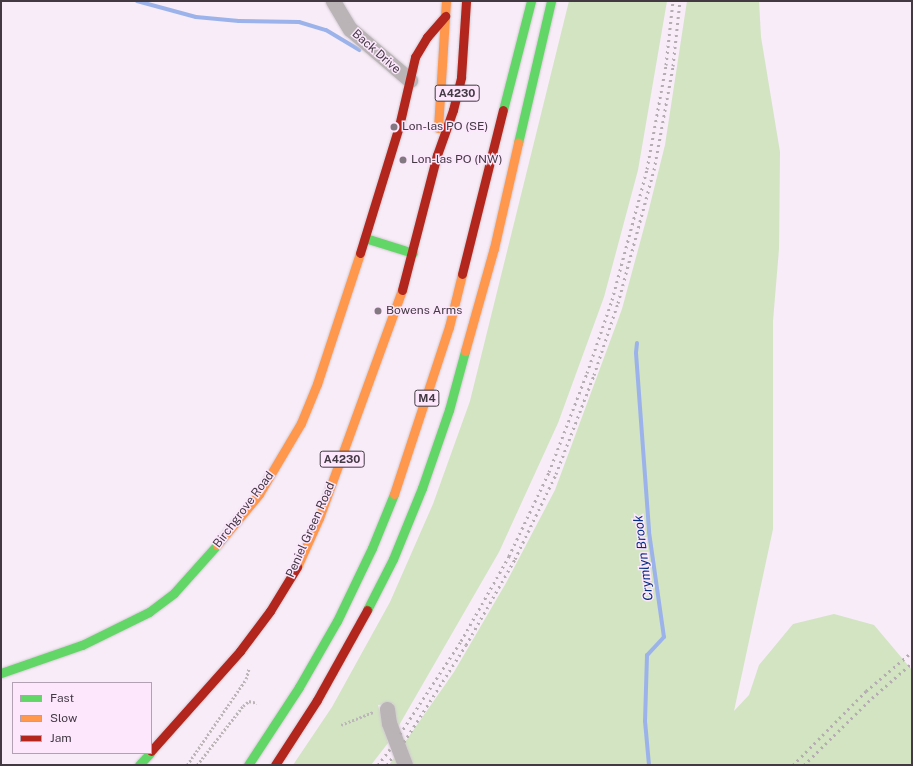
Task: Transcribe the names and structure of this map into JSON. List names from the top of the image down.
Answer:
{
  "streets": {
    "main road": [
      "A4230",
      "M4",
      "Birchgrove Road",
      "Peniel Green Road"
    ],
    "street": ["Back Drive"]
  },
  "crossings": [
    ["Back Drive", "Birchgrove Road"],
    ["A4230", "Birchgrove Road"],
    ["A4230", "Peniel Green Road"],
    ["Birchgrove Road", "Peniel Green Road"]
  ],
  "water": ["Crymlyn Brook"],
  "places": ["Lon-las PO (SE)", "Lon-las PO (NW)", "Bowens Arms"],
  "legend": ["Fast", "Slow", "Jam"]
}
